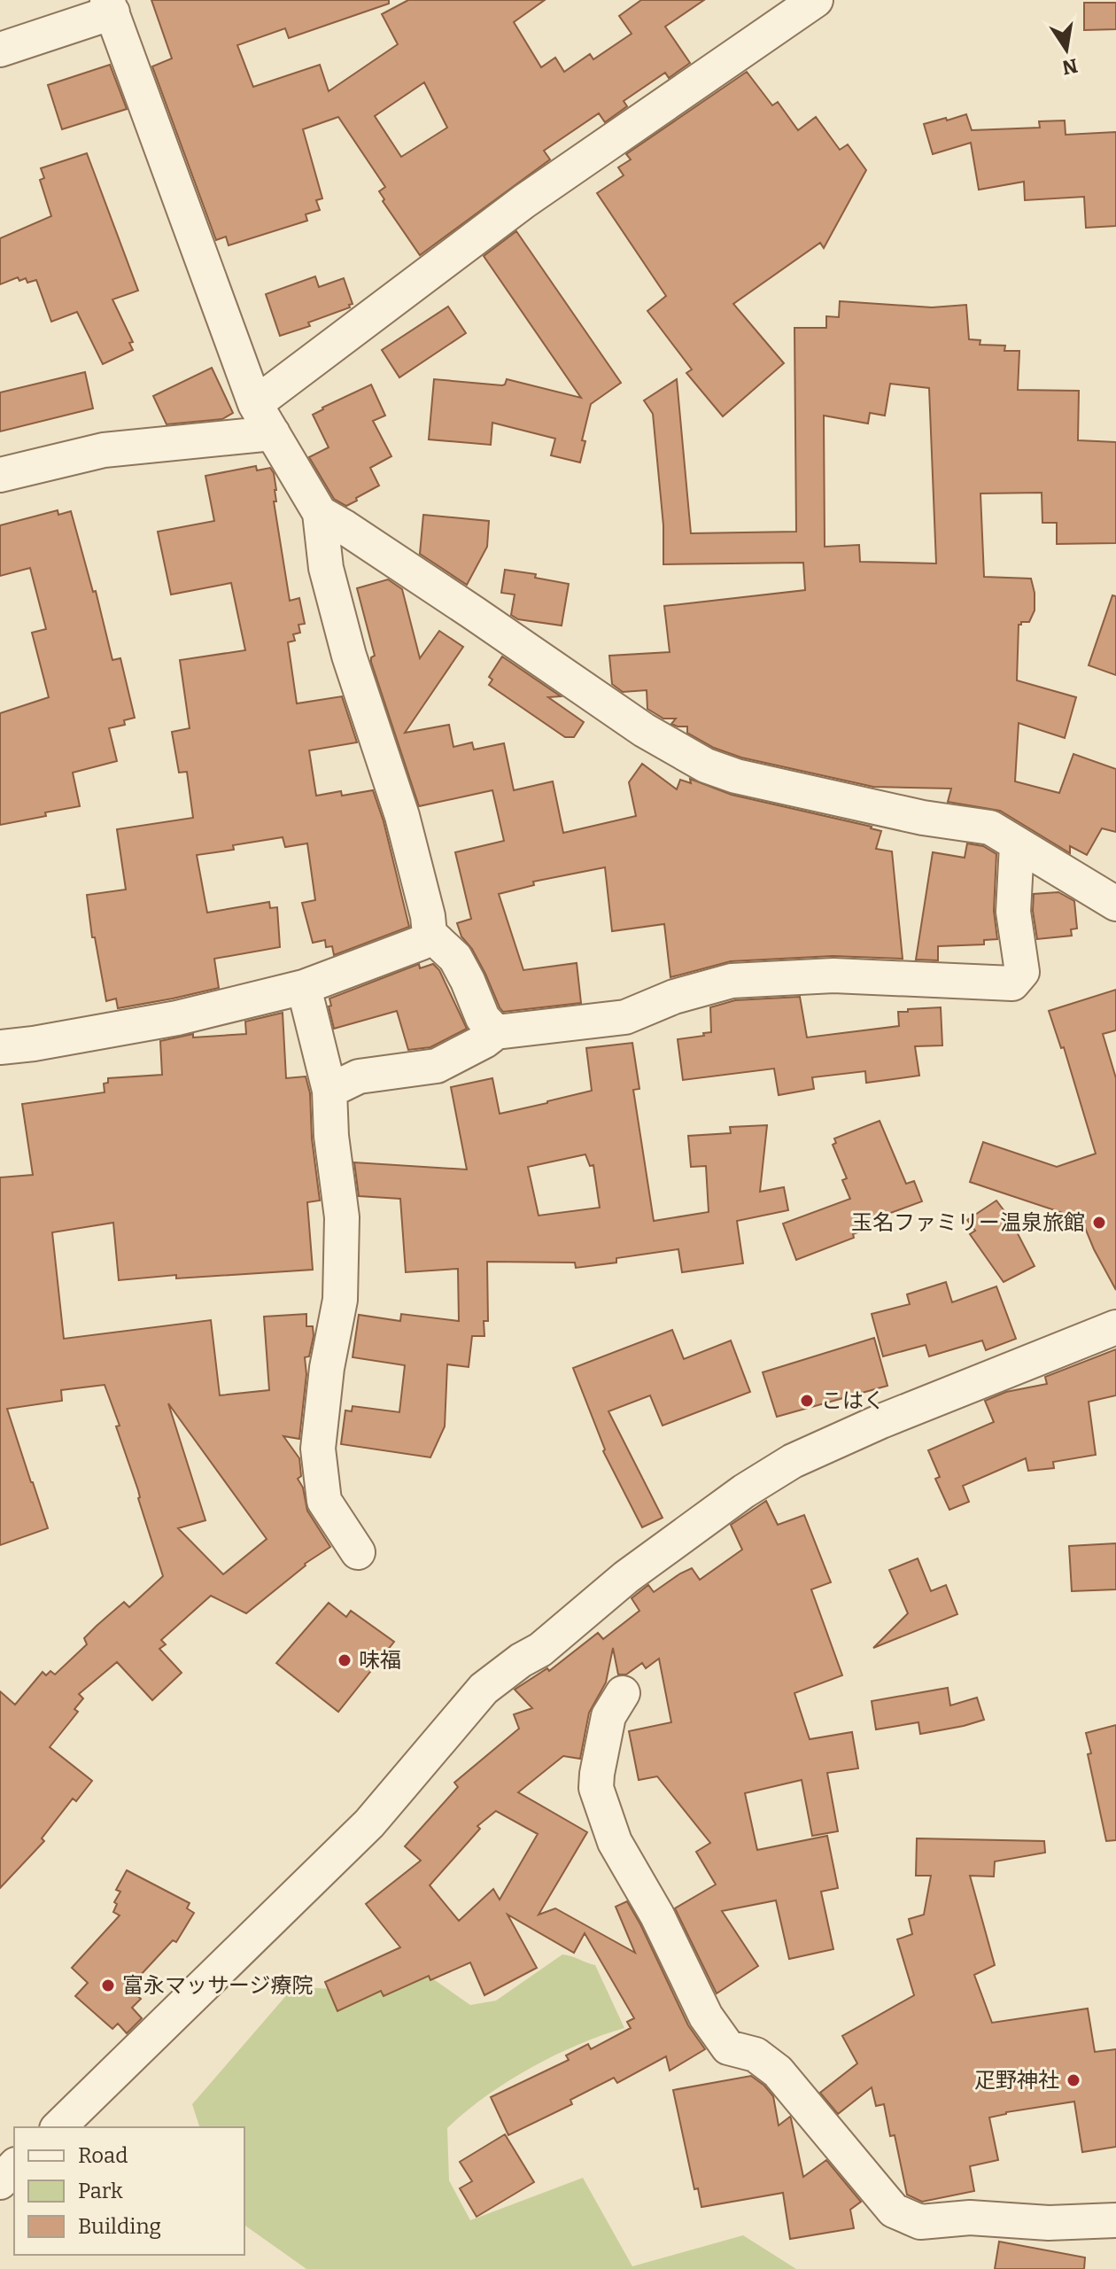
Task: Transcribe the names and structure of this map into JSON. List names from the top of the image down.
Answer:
{
  "places": [
    "玉名ファミリー温泉旅館",
    "こはく",
    "味福",
    "富永マッサージ療院",
    "疋野神社"
  ],
  "legend": ["Road", "Park", "Building"],
  "north": "bottom"
}
